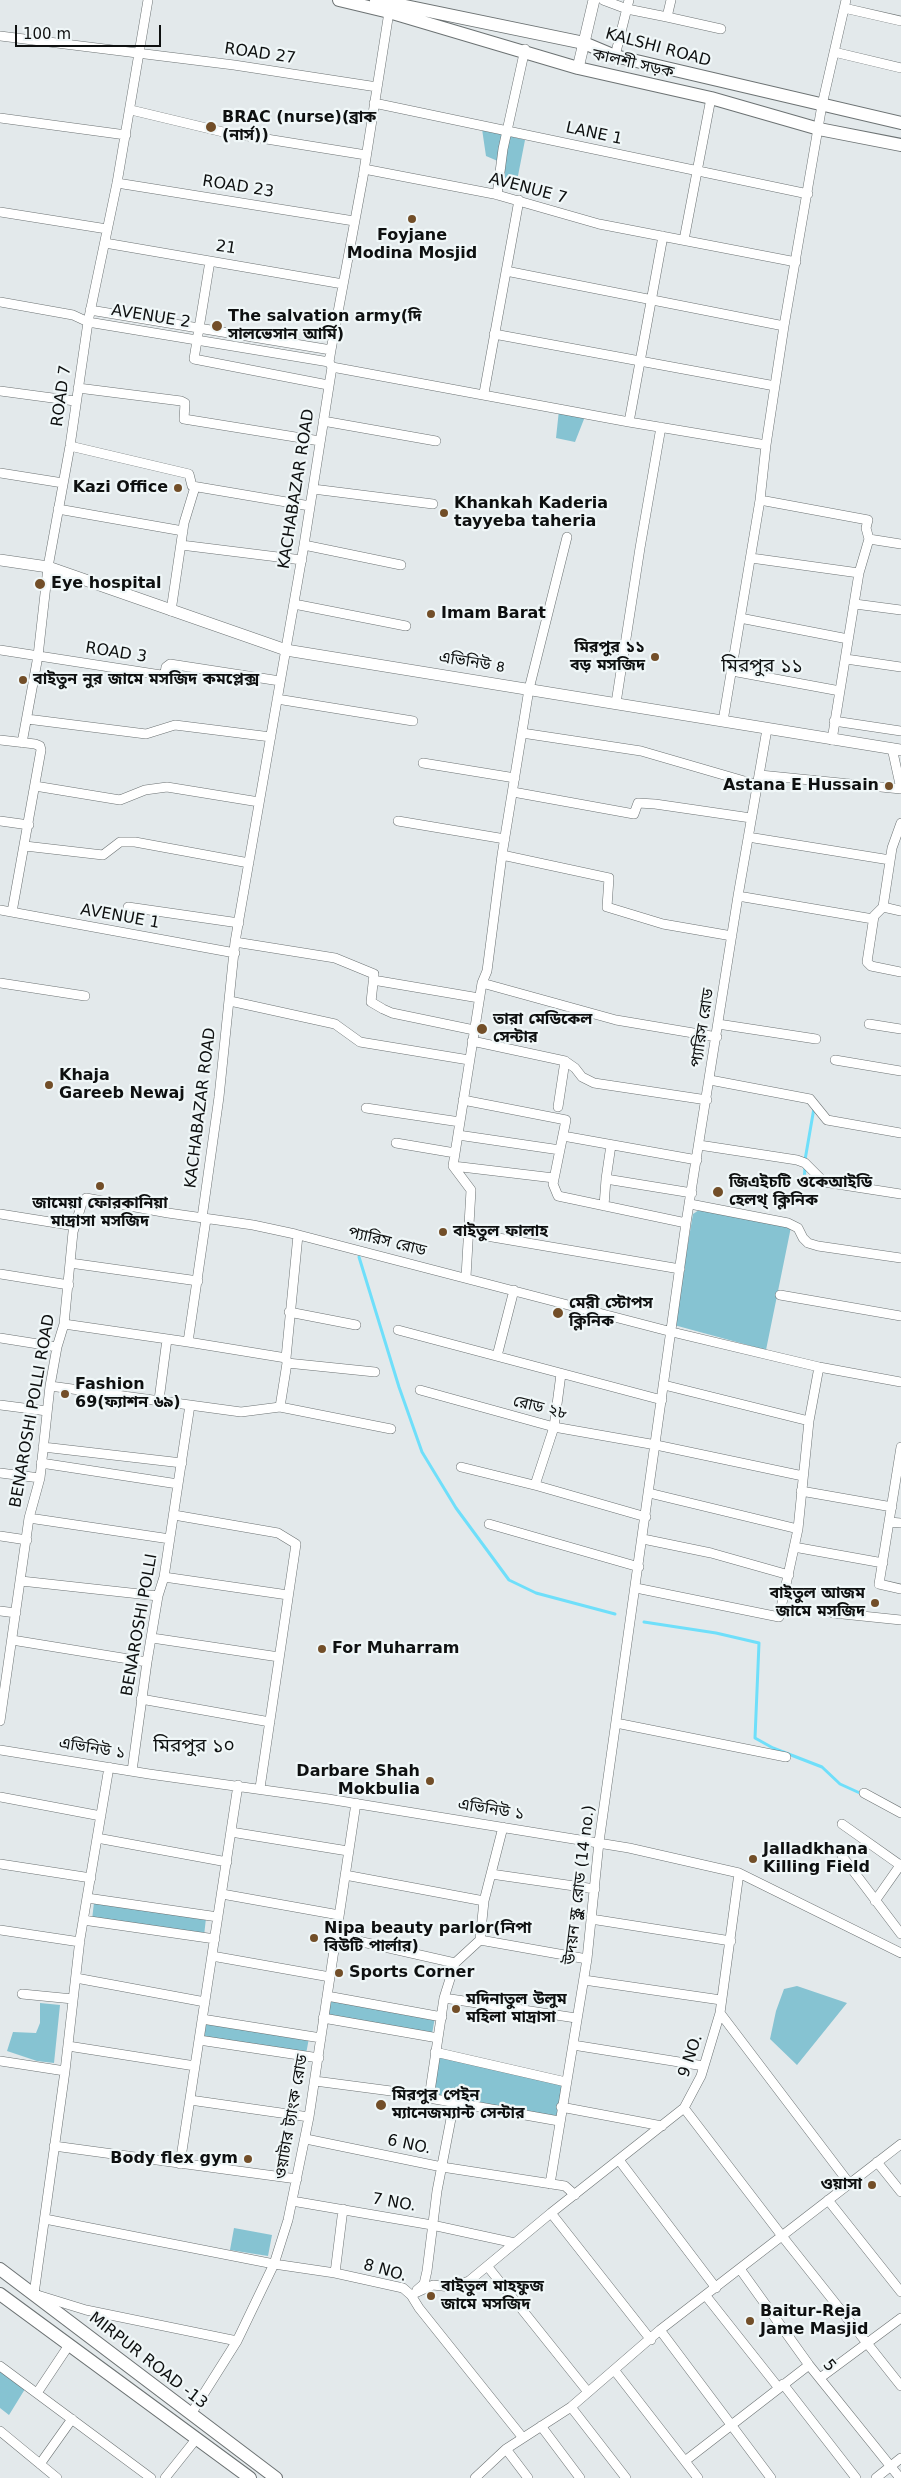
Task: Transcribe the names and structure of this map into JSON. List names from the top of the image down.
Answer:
{
  "streets": {
    "main road": ["KALSHI ROAD", "কালশী সড়ক", "MIRPUR ROAD -13"],
    "street": [
      "ROAD 27",
      "LANE 1",
      "ROAD 23",
      "AVENUE 7",
      "21",
      "AVENUE 2",
      "ROAD 7",
      "KACHABAZAR ROAD",
      "ROAD 3",
      "এভিনিউ ৪",
      "AVENUE 1",
      "প্যারিস রোড",
      "রোড ২৮",
      "BENAROSHI POLLI ROAD",
      "BENAROSHI POLLI",
      "এভিনিউ ১",
      "উদয়ন স্কুল রোড (14 no.)",
      "9 NO.",
      "ওয়াটার ট্যাংক রোড",
      "6 NO.",
      "7 NO.",
      "8 NO.",
      "5"
    ]
  },
  "crossings": [
    ["ROAD 27", "ROAD 7"],
    ["ROAD 27", "KACHABAZAR ROAD"],
    ["কালশী সড়ক", "KACHABAZAR ROAD"],
    ["LANE 1", "KACHABAZAR ROAD"],
    ["ROAD 23", "ROAD 7"],
    ["ROAD 23", "KACHABAZAR ROAD"],
    ["AVENUE 7", "KACHABAZAR ROAD"],
    ["21", "ROAD 7"],
    ["21", "KACHABAZAR ROAD"],
    ["AVENUE 2", "ROAD 7"],
    ["AVENUE 2", "KACHABAZAR ROAD"],
    ["ROAD 7", "এভিনিউ ৪"],
    ["KACHABAZAR ROAD", "ROAD 3"],
    ["KACHABAZAR ROAD", "এভিনিউ ৪"],
    ["KACHABAZAR ROAD", "AVENUE 1"],
    ["KACHABAZAR ROAD", "প্যারিস রোড"],
    ["এভিনিউ ৪", "প্যারিস রোড"],
    ["প্যারিস রোড", "রোড ২৮"],
    ["প্যারিস রোড", "BENAROSHI POLLI ROAD"],
    ["প্যারিস রোড", "উদয়ন স্কুল রোড (14 no.)"],
    ["BENAROSHI POLLI", "এভিনিউ ১"],
    ["এভিনিউ ১", "উদয়ন স্কুল রোড (14 no.)"],
    ["এভিনিউ ১", "9 NO."],
    ["এভিনিউ ১", "ওয়াটার ট্যাংক রোড"],
    ["9 NO.", "8 NO."],
    ["ওয়াটার ট্যাংক রোড", "6 NO."],
    ["ওয়াটার ট্যাংক রোড", "7 NO."],
    ["ওয়াটার ট্যাংক রোড", "8 NO."],
    ["ওয়াটার ট্যাংক রোড", "MIRPUR ROAD -13"],
    ["6 NO.", "7 NO."],
    ["7 NO.", "8 NO."]
  ],
  "districts": ["মিরপুর ১১", "মিরপুর ১০"],
  "places": [
    "BRAC (nurse)(ব্রাক (নার্স))",
    "Foyjane Modina Mosjid",
    "The salvation army(দি সালভেসান আর্মি)",
    "Kazi Office",
    "Khankah Kaderia tayyeba taheria",
    "Eye hospital",
    "Imam Barat",
    "মিরপুর ১১ বড় মসজিদ",
    "বাইতুন নুর জামে মসজিদ কমপ্লেক্স",
    "Astana E Hussain",
    "তারা মেডিকেল সেন্টার",
    "Khaja Gareeb Newaj",
    "জামেয়া ফোরকানিয়া মাদ্রাসা মসজিদ",
    "জিএইচটি ওকেআইডি হেলথ্ ক্লিনিক",
    "বাইতুল ফালাহ",
    "মেরী স্টোপস ক্লিনিক",
    "Fashion 69(ফ্যাশন ৬৯)",
    "বাইতুল আজম জামে মসজিদ",
    "For Muharram",
    "Darbare Shah Mokbulia",
    "Jalladkhana Killing Field",
    "Nipa beauty parlor(নিপা বিউটি পার্লার)",
    "Sports Corner",
    "মদিনাতুল উলুম মহিলা মাদ্রাসা",
    "মিরপুর পেইন ম্যানেজম্যান্ট সেন্টার",
    "Body flex gym",
    "ওয়াসা",
    "বাইতুল মাহফুজ জামে মসজিদ",
    "Baitur-Reja Jame Masjid"
  ],
  "scale_bar": "100 m"
}
